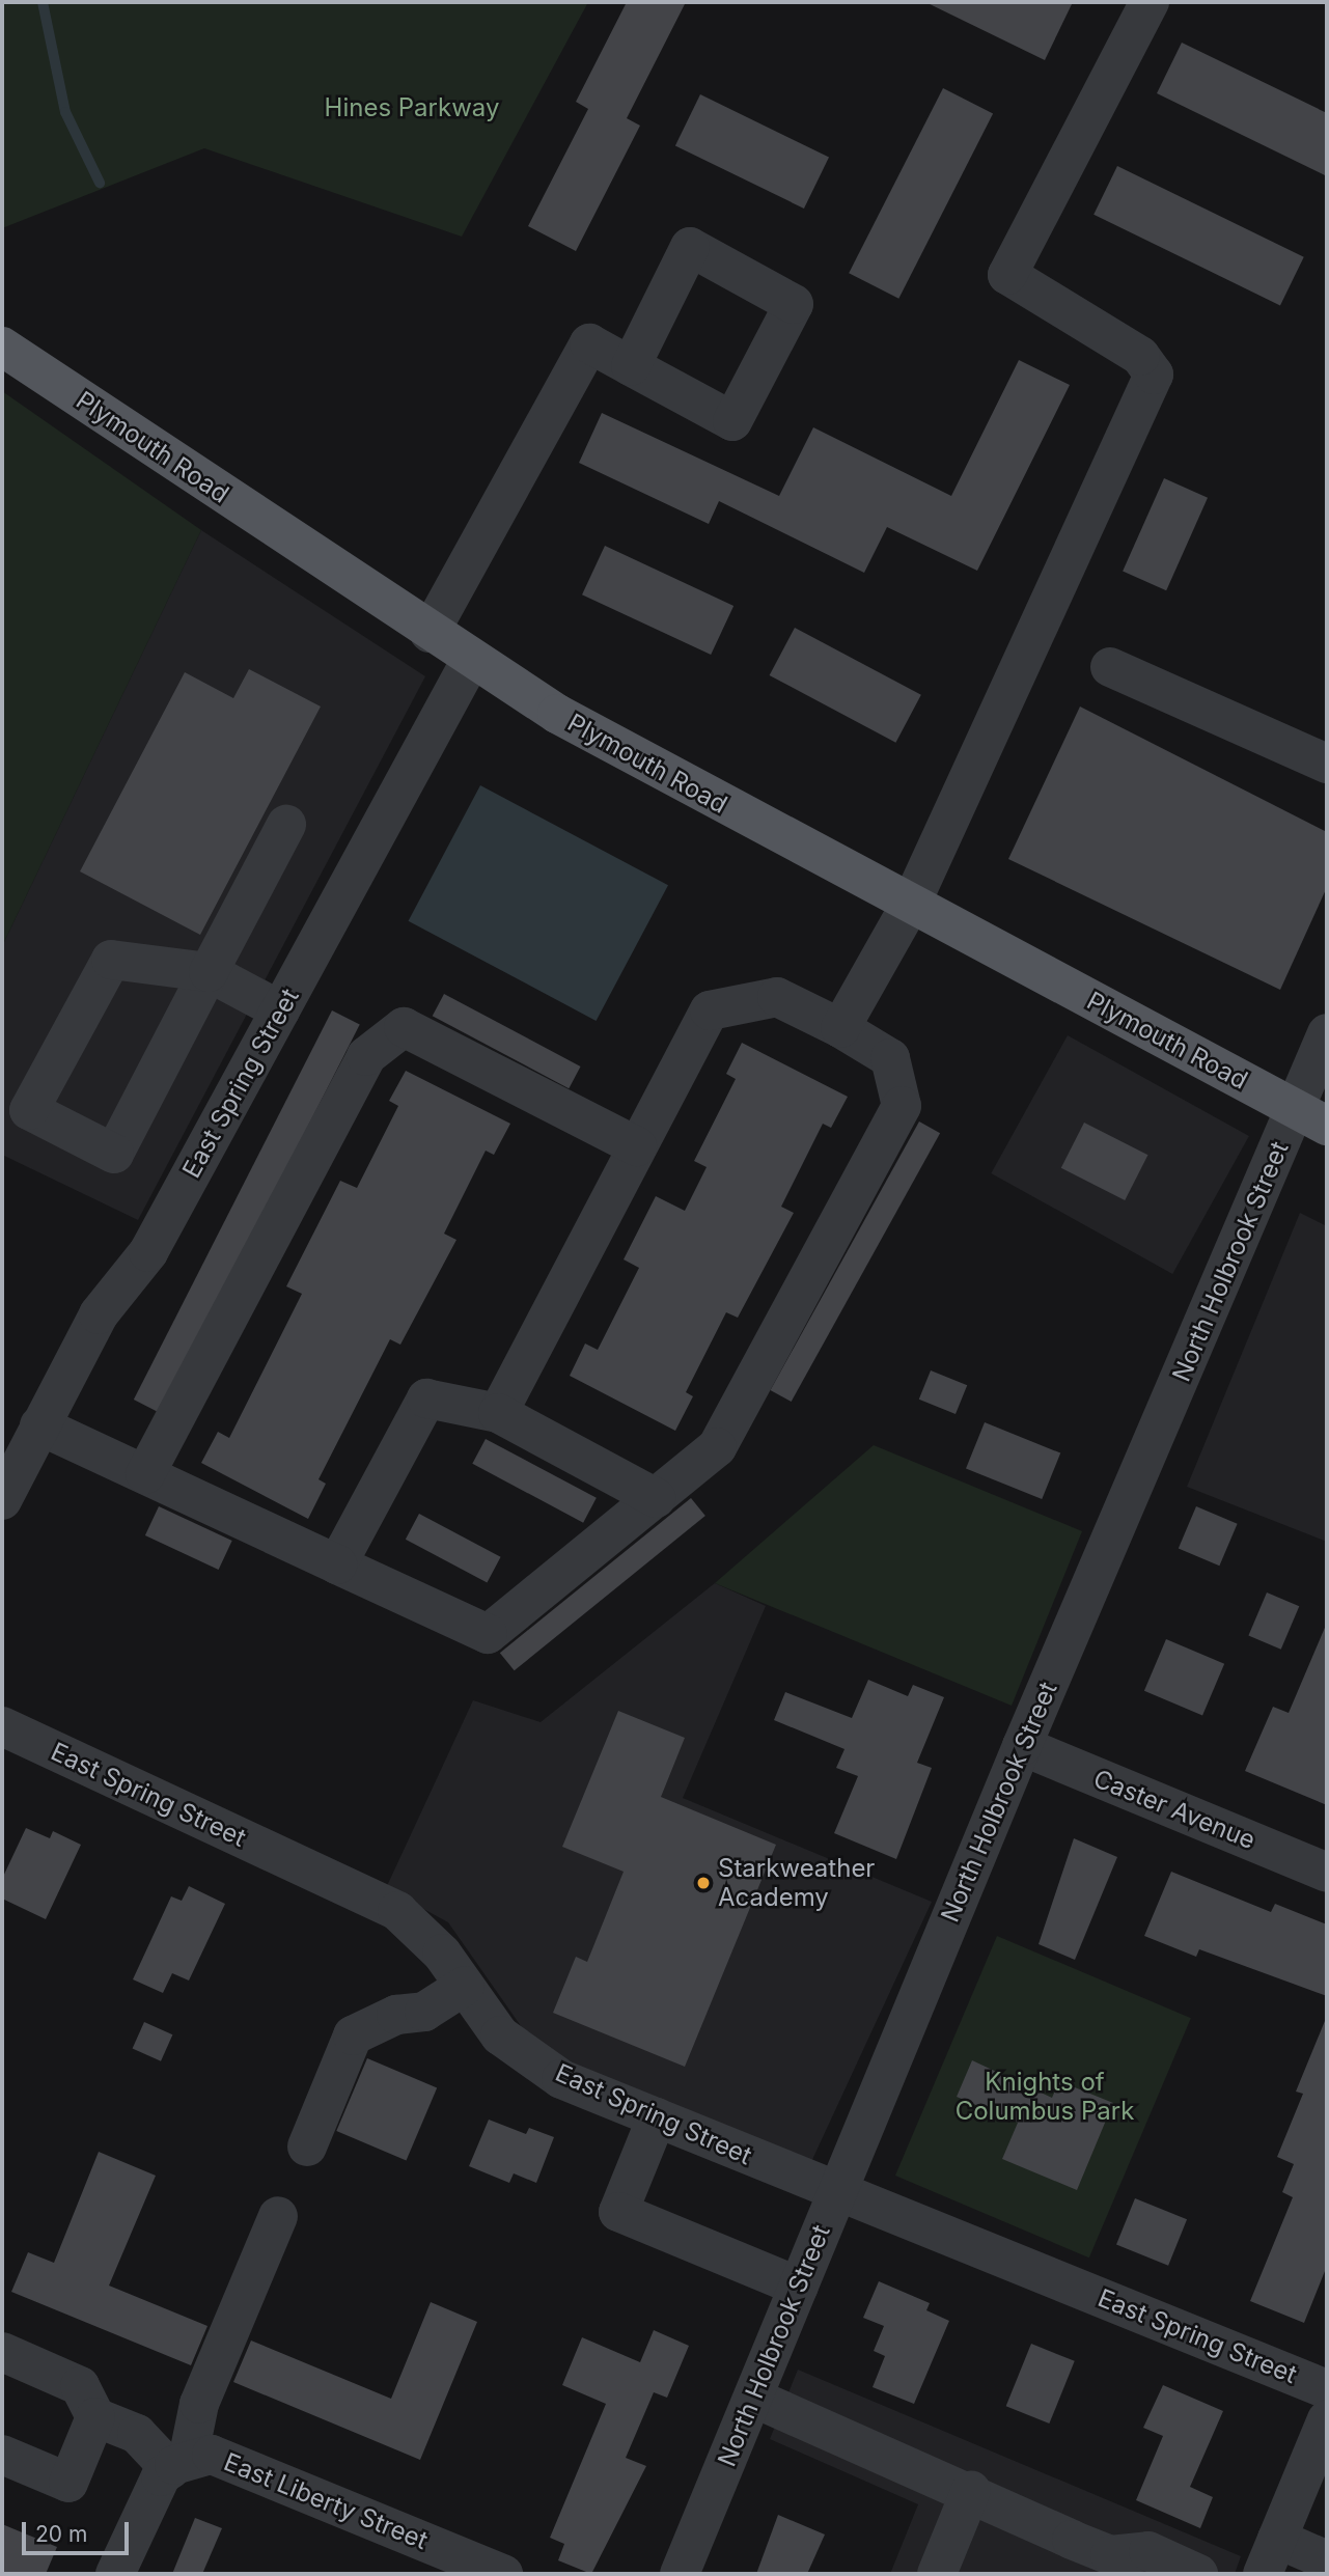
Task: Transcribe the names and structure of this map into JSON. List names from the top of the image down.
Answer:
{
  "streets": {
    "main road": ["Plymouth Road"],
    "street": [
      "East Spring Street",
      "North Holbrook Street",
      "Caster Avenue",
      "East Liberty Street"
    ]
  },
  "crossings": [
    ["Plymouth Road", "East Spring Street"],
    ["Plymouth Road", "North Holbrook Street"],
    ["East Spring Street", "North Holbrook Street"],
    ["North Holbrook Street", "Caster Avenue"]
  ],
  "parks": ["Hines Parkway", "Knights of Columbus Park"],
  "places": ["Starkweather Academy"],
  "scale_bar": "20 m"
}
